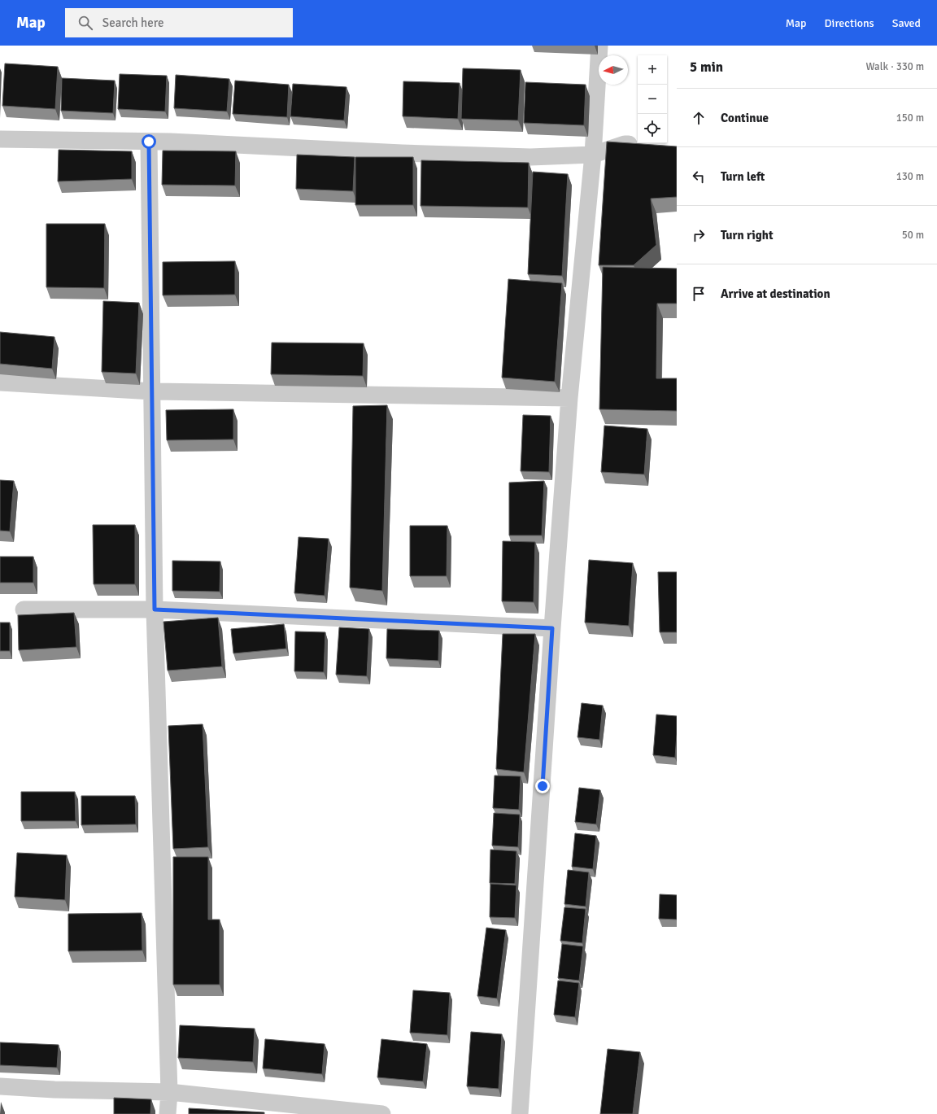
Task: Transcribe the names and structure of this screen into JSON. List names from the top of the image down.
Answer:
{
  "north": "left",
  "page": {
    "header": "Map",
    "search": "Search here",
    "nav": ["Map", "Directions", "Saved"],
    "heading": ["5 min", "Walk · 330 m"],
    "map_buttons": ["+", "−"],
    "list": [
      ["Continue", "150 m"],
      ["Turn left", "130 m"],
      ["Turn right", "50 m"],
      "Arrive at destination"
    ]
  }
}
